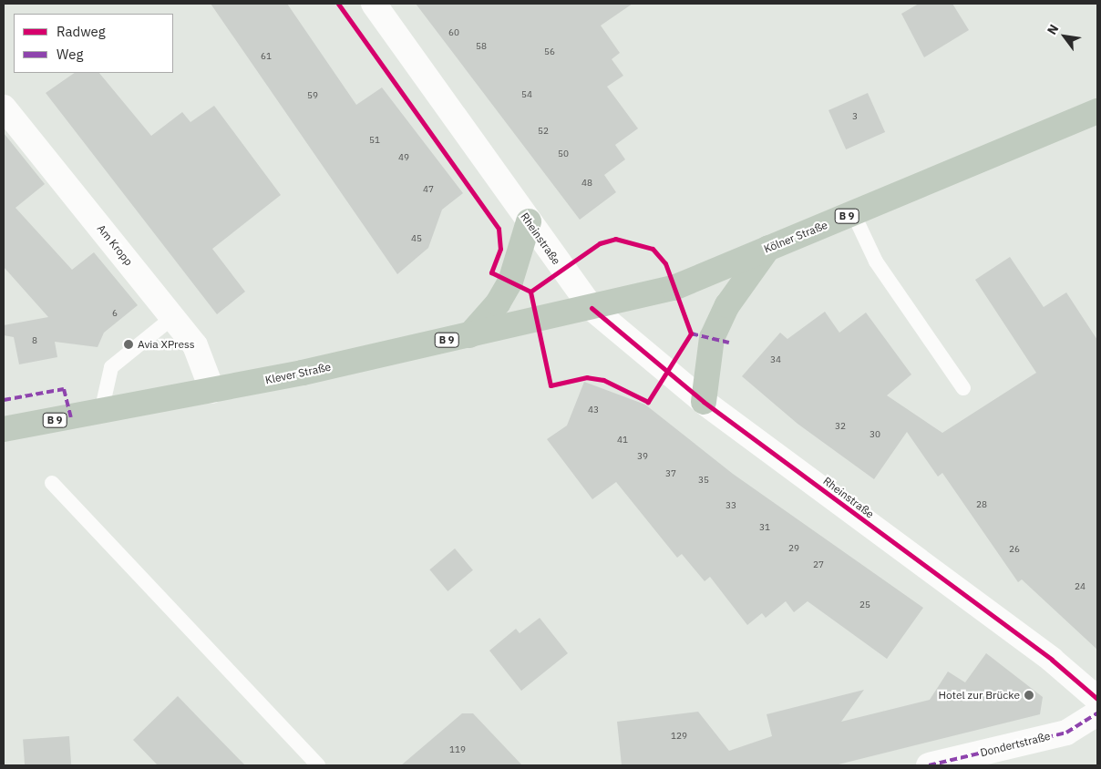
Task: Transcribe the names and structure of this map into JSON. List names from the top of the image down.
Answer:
{
  "streets": {
    "main road": ["B 9", "Kölner Straße", "Klever Straße"],
    "street": ["Rheinstraße", "Am Kropp", "Dondertstraße"]
  },
  "crossings": [
    ["Kölner Straße", "Rheinstraße"],
    ["Kölner Straße", "Klever Straße"],
    ["Rheinstraße", "Klever Straße"],
    ["Am Kropp", "Klever Straße"]
  ],
  "places": ["Avia XPress", "Hotel zur Brücke"],
  "house_numbers": [
    "60",
    "58",
    "56",
    "61",
    "54",
    "59",
    "3",
    "52",
    "51",
    "50",
    "49",
    "48",
    "47",
    "45",
    "6",
    "8",
    "34",
    "43",
    "32",
    "30",
    "41",
    "39",
    "37",
    "35",
    "28",
    "33",
    "31",
    "29",
    "26",
    "27",
    "24",
    "25",
    "129",
    "119"
  ],
  "legend": ["Radweg", "Weg"],
  "north": "top left"
}
